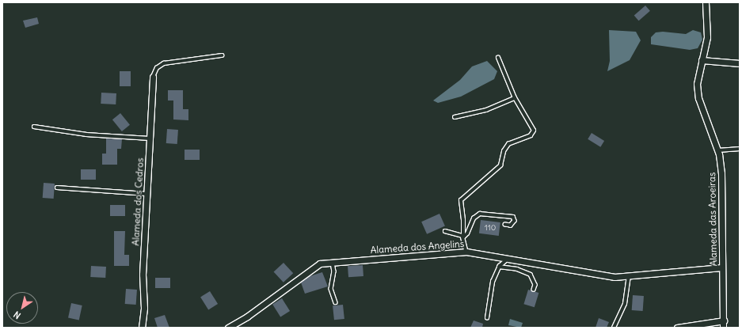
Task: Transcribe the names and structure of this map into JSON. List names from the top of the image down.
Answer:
{
  "streets": {
    "street": ["Alameda dos Cedros", "Alameda das Aroeiras", "Alameda dos Angelins"]
  },
  "crossings": [
    ["Alameda das Aroeiras", "Alameda dos Angelins"]
  ],
  "house_numbers": ["110"],
  "north": "bottom left"
}
